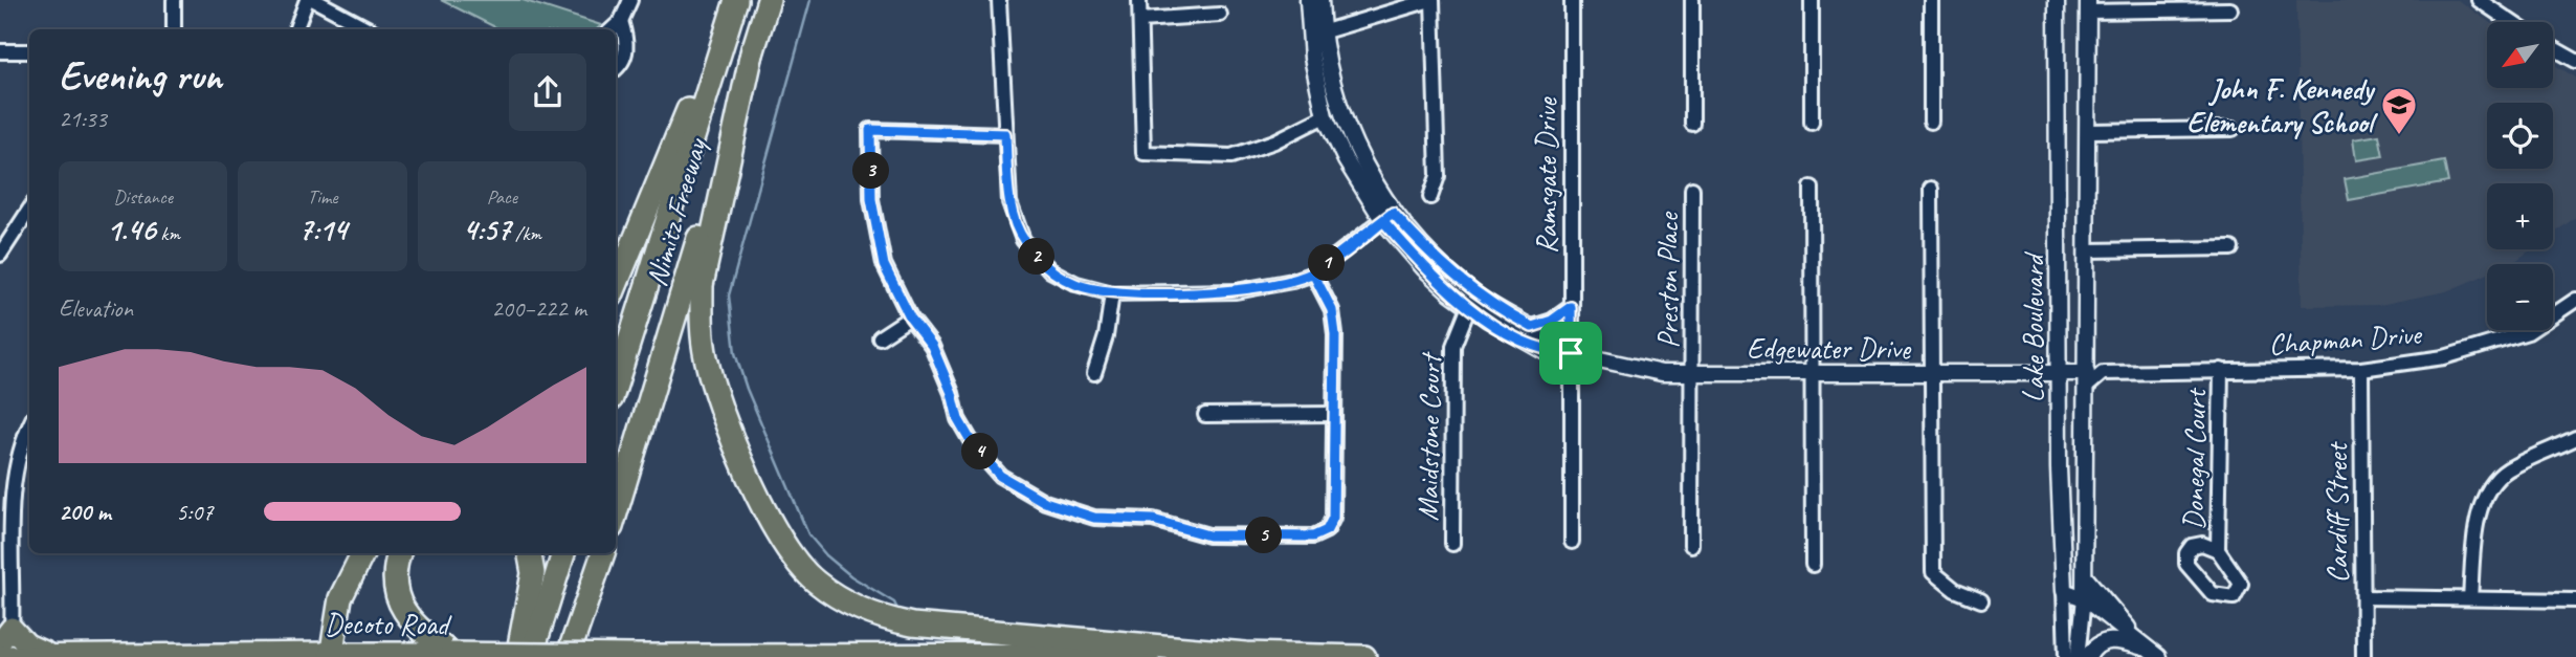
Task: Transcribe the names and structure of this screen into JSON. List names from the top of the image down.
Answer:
{
  "streets": {
    "highway": ["Nimitz Freeway"],
    "main road": ["Decoto Road"],
    "street": [
      "Ramsgate Drive",
      "Preston Place",
      "Lake Boulevard",
      "Chapman Drive",
      "Edgewater Drive",
      "Maidstone Court",
      "Donegal Court",
      "Cardiff Street"
    ]
  },
  "crossings": [
    ["Ramsgate Drive", "Edgewater Drive"],
    ["Preston Place", "Edgewater Drive"],
    ["Lake Boulevard", "Chapman Drive"],
    ["Lake Boulevard", "Edgewater Drive"],
    ["Chapman Drive", "Edgewater Drive"],
    ["Chapman Drive", "Donegal Court"],
    ["Chapman Drive", "Cardiff Street"],
    ["Edgewater Drive", "Maidstone Court"]
  ],
  "places": {
    "school or university": ["John F. Kennedy Elementary School"]
  },
  "north": "bottom left",
  "page": {
    "map_buttons": ["+", "−"],
    "heading": ["Evening run", "21:33"],
    "pins": [
      "3",
      "2",
      "1",
      "4",
      "5"
    ],
    "stats": [
      ["Distance", "1.46 km"],
      ["Time", "7:14"],
      ["Pace", "4:57 /km"]
    ],
    "chart": ["Elevation", "200–222 m"],
    "list": [
      {
        "name": "200 m",
        "note": "5:07"
      }
    ]
  }
}
